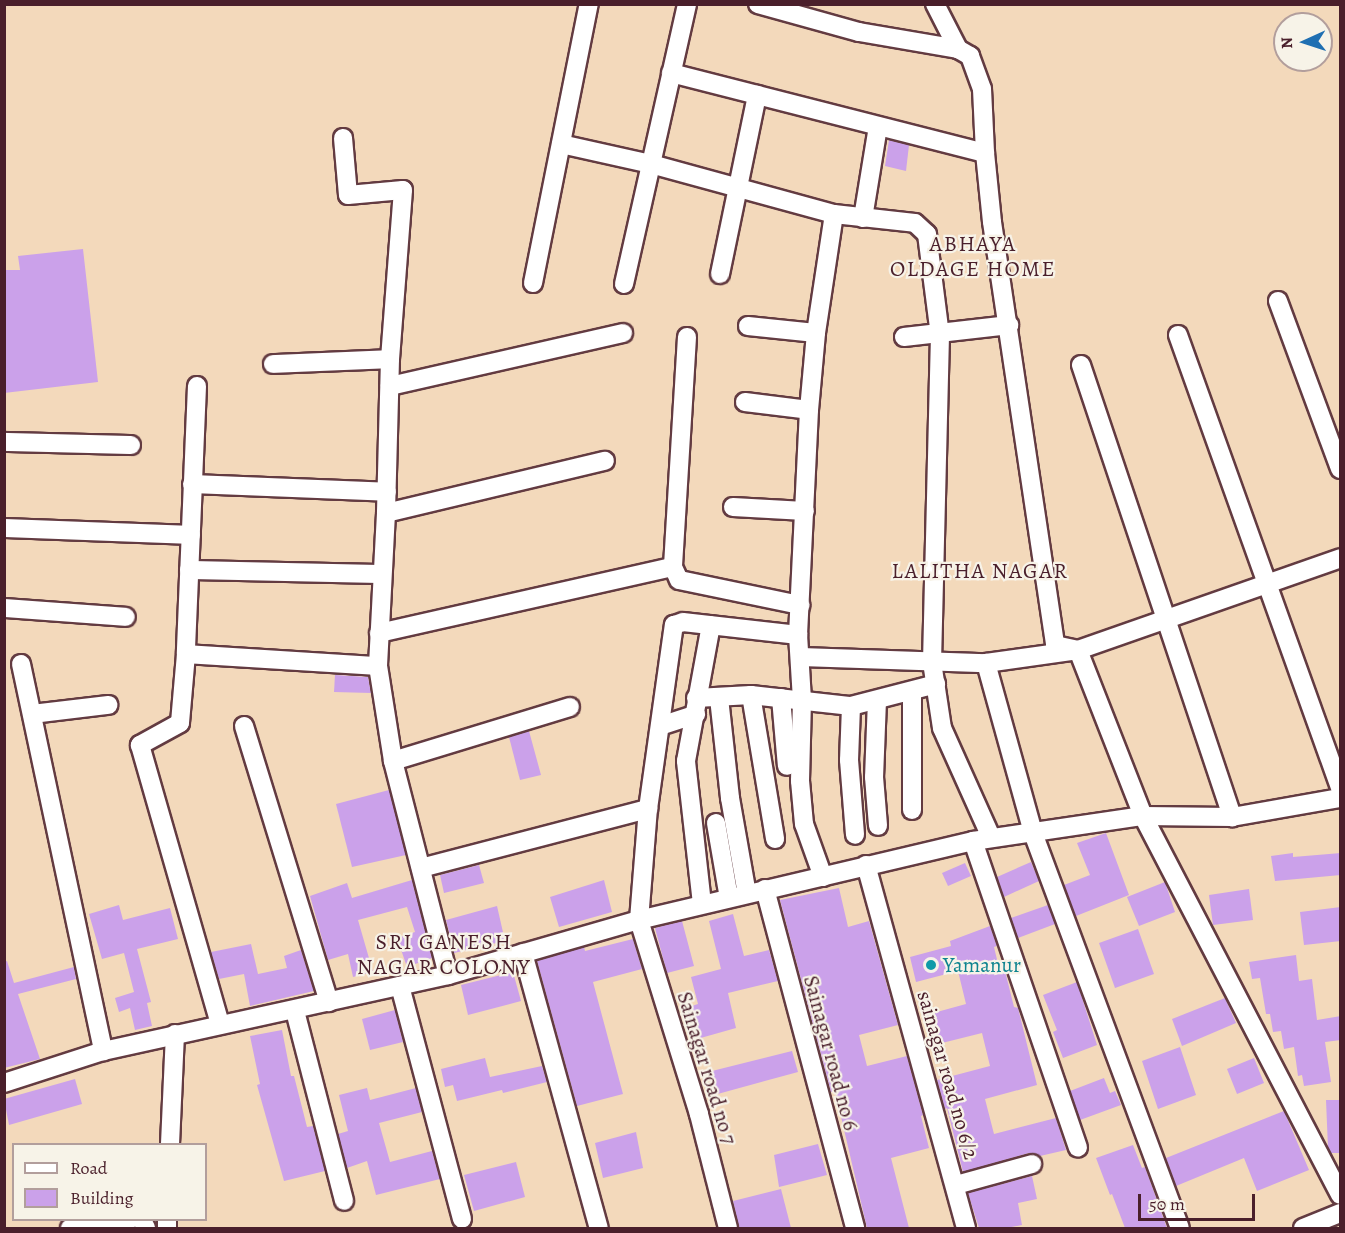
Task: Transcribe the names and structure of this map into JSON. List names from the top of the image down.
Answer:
{
  "streets": {
    "street": ["Sainagar road no 6", "Sainagar road no 7", "sainagar road no 6/2"]
  },
  "districts": ["ABHAYA OLDAGE HOME", "LALITHA NAGAR", "SRI GANESH NAGAR COLONY"],
  "places": ["Yamanur"],
  "legend": ["Road", "Building"],
  "scale_bar": "50 m",
  "north": "left"
}
